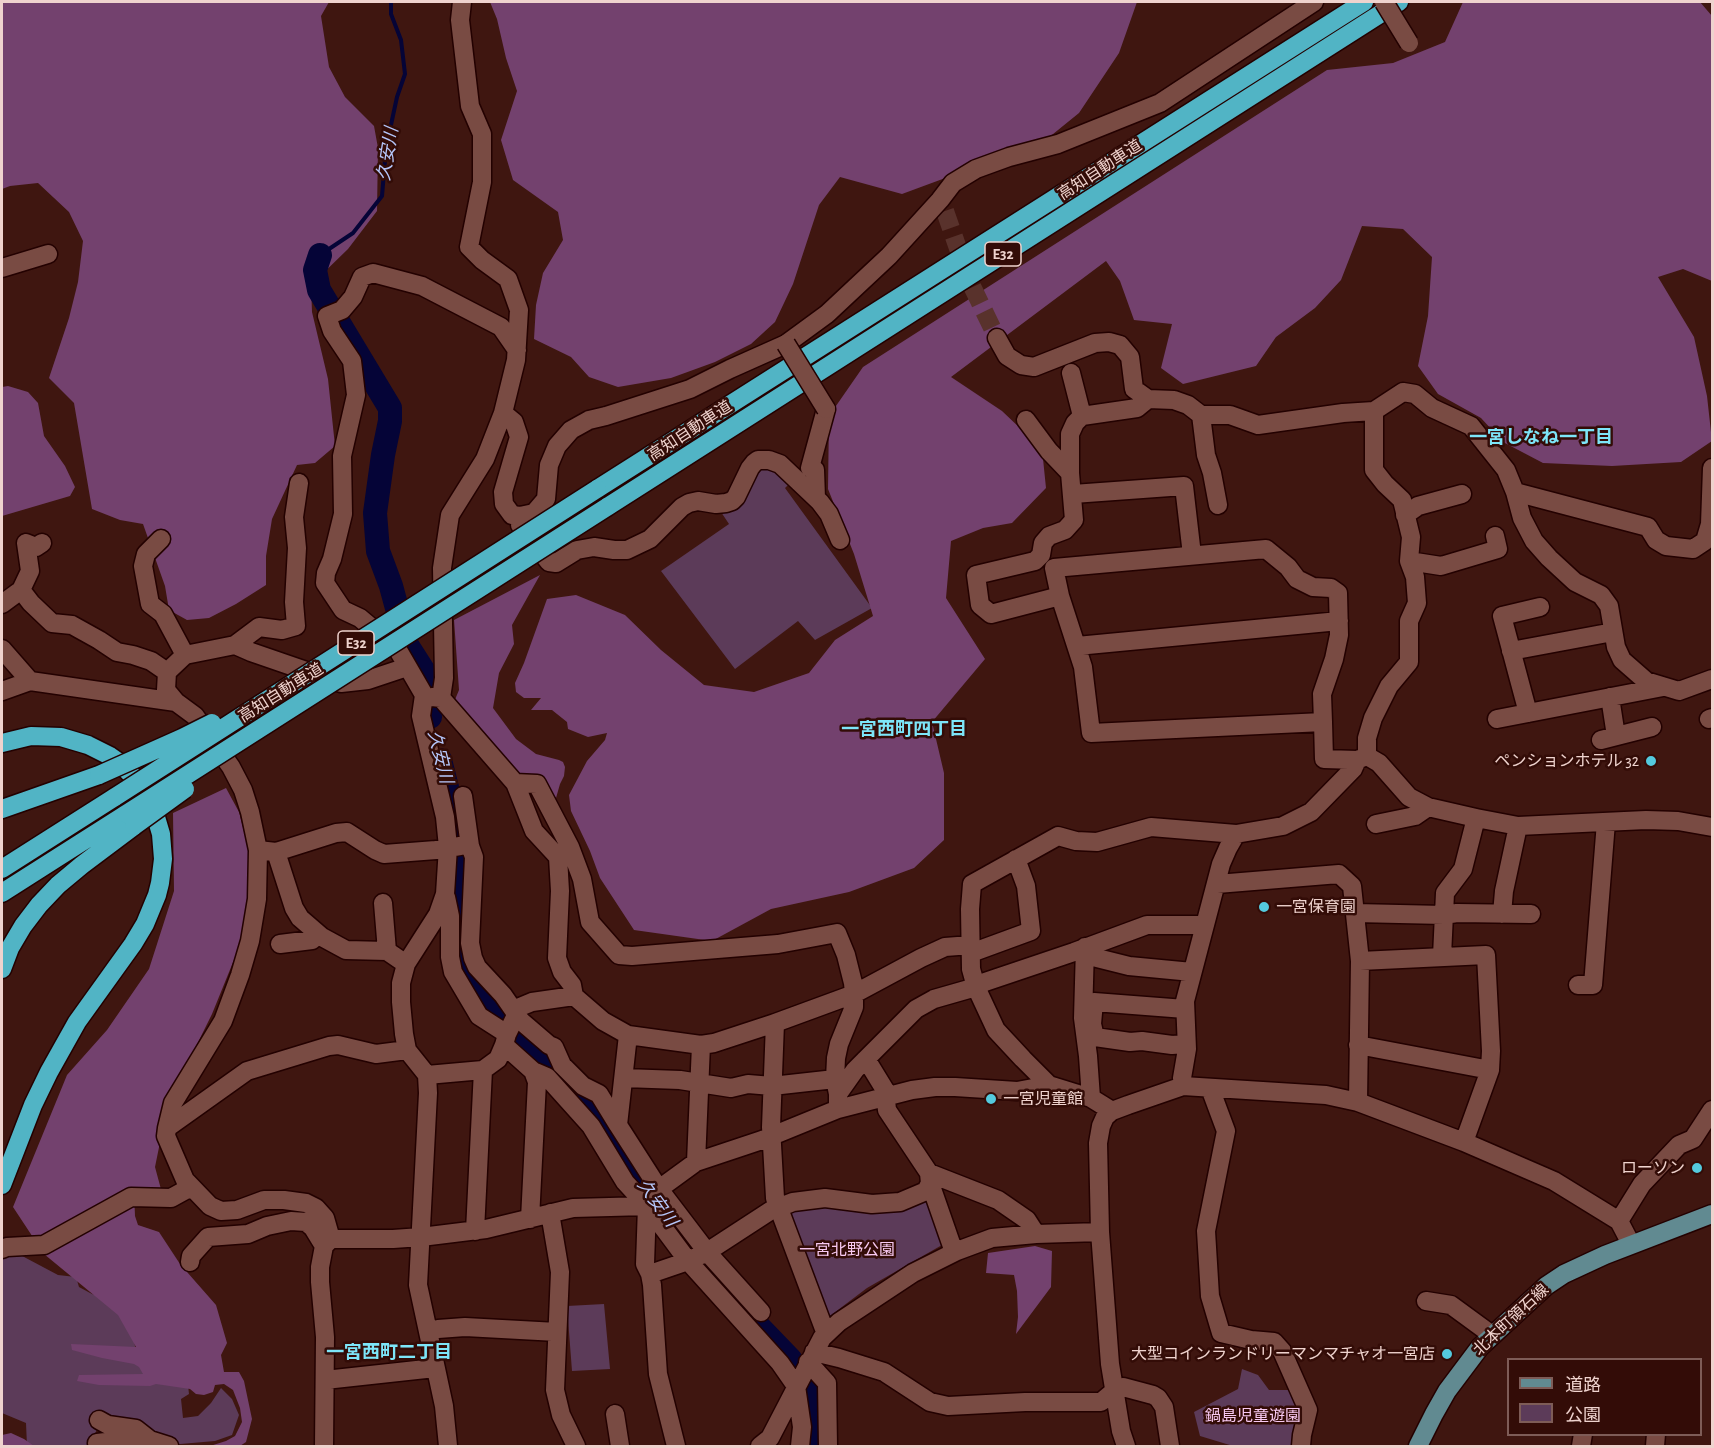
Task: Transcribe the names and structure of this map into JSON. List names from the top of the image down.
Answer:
{
  "streets": {
    "highway": ["高知自動車道", "E32"],
    "main road": ["北本町領石線"]
  },
  "districts": ["一宮しなね一丁目", "一宮西町四丁目", "一宮西町二丁目"],
  "water": ["久安川"],
  "parks": ["一宮北野公園", "鍋島児童遊園"],
  "places": [
    "ペンションホテル 32",
    "一宮保育園",
    "一宮児童館",
    "ローソン",
    "大型コインランドリーマンマチャオ一宮店"
  ],
  "legend": ["道路", "公園"]
}
